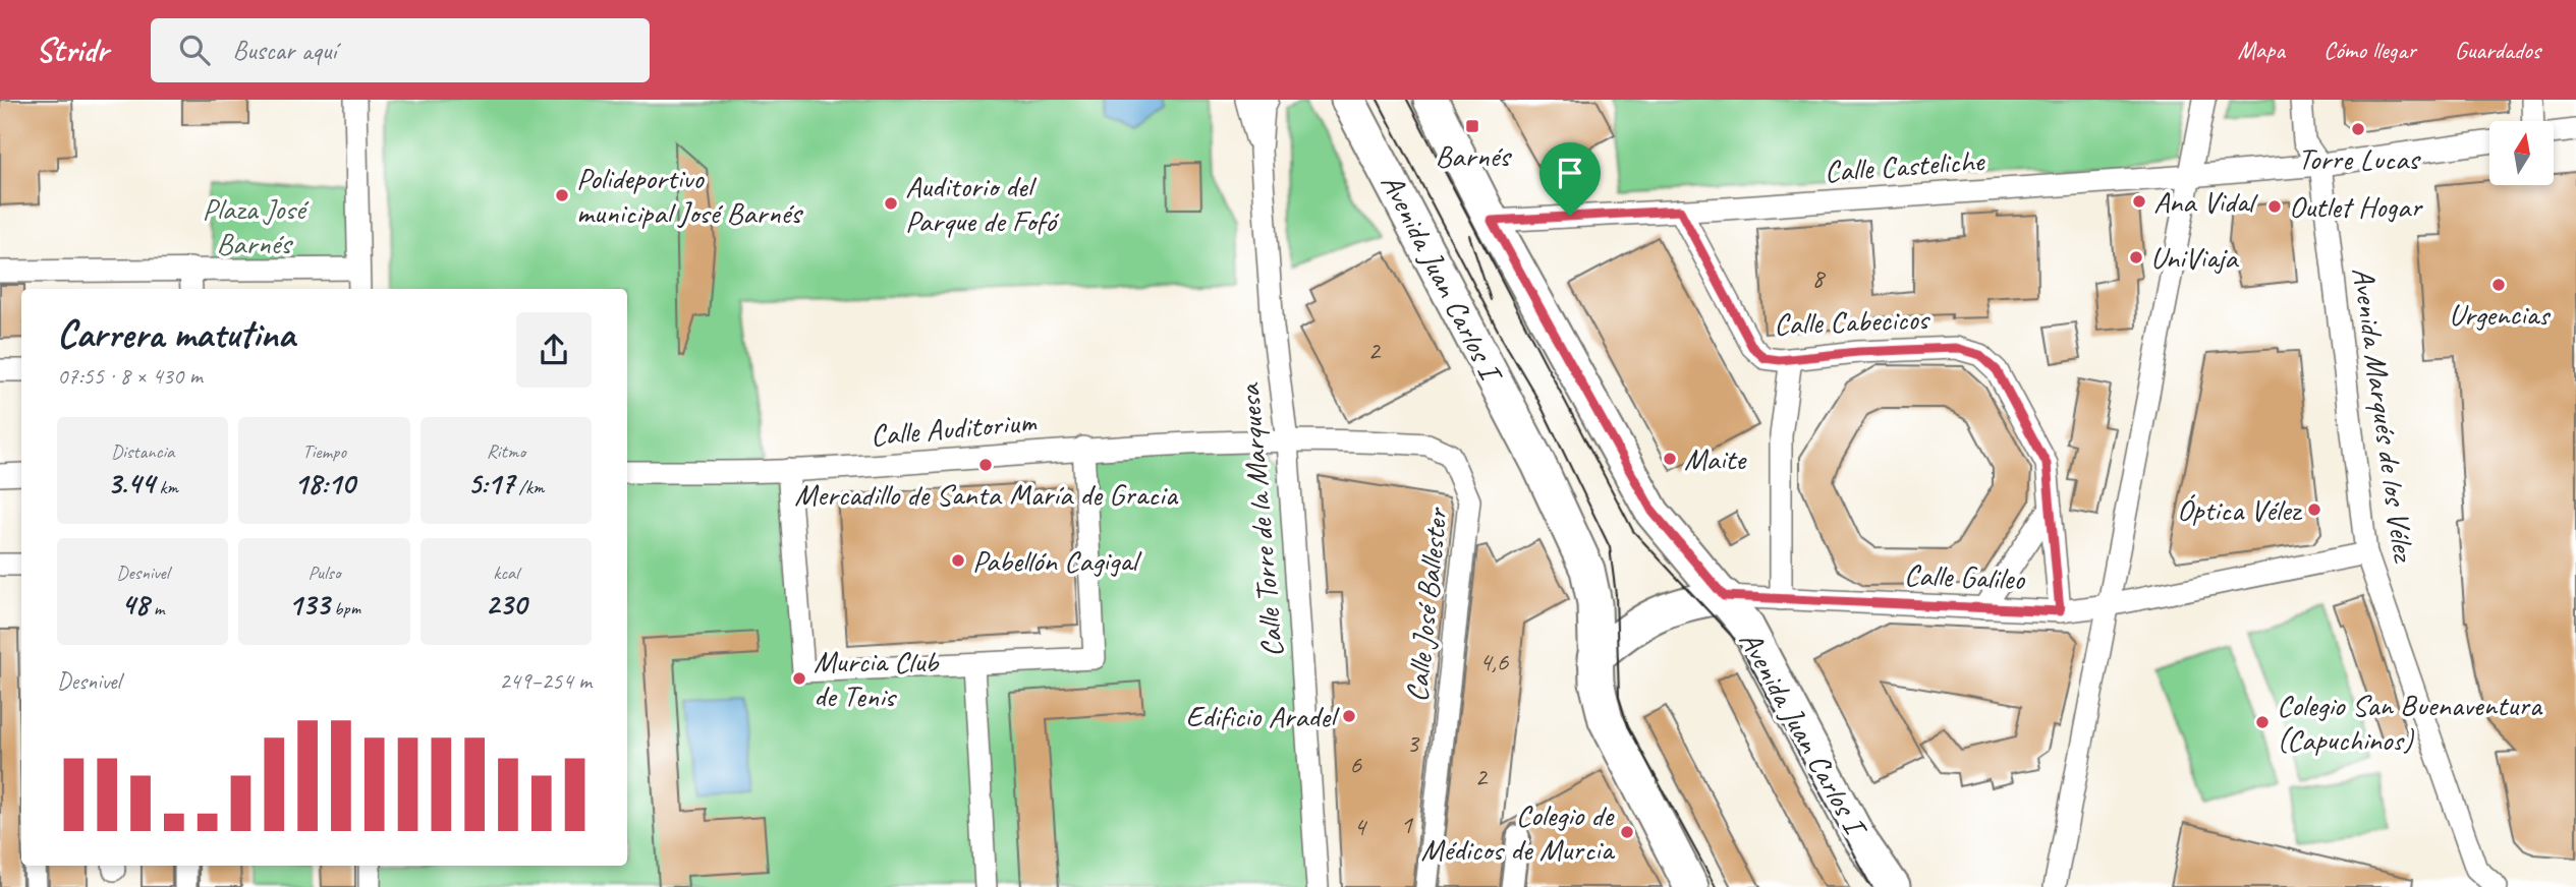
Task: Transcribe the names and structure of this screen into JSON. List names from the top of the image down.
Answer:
{
  "streets": {
    "main road": ["Avenida Juan Carlos I"],
    "street": [
      "Calle Casteliche",
      "Calle Cabecicos",
      "Avenida Marqués de los Vélez",
      "Calle Auditorium",
      "Calle Torre de la Marquesa",
      "Calle Galileo",
      "Calle José Ballester"
    ]
  },
  "crossings": [
    ["Calle Casteliche", "Avenida Juan Carlos I"],
    ["Calle Casteliche", "Calle Cabecicos"],
    ["Calle Casteliche", "Avenida Marqués de los Vélez"],
    ["Avenida Juan Carlos I", "Calle Galileo"],
    ["Calle Cabecicos", "Calle Galileo"],
    ["Avenida Marqués de los Vélez", "Calle Galileo"],
    ["Calle Auditorium", "Calle Torre de la Marquesa"],
    ["Calle Auditorium", "Calle José Ballester"],
    ["Calle Torre de la Marquesa", "Calle José Ballester"]
  ],
  "parks": ["Plaza José Barnés"],
  "places": {
    "transit": ["Barnés"],
    "other": [
      "Torre Lucas",
      "Polideportivo municipal José Barnés",
      "Ana Vidal",
      "Auditorio del Parque de Fofó",
      "Outlet Hogar",
      "UniViaja",
      "Urgencias",
      "Maite",
      "Mercadillo de Santa María de Gracia",
      "Óptica Vélez",
      "Pabellón Cagigal",
      "Murcia Club de Tenis",
      "Edificio Aradel",
      "Colegio San Buenaventura (Capuchinos)",
      "Colegio de Médicos de Murcia"
    ]
  },
  "house_numbers": [
    "8",
    "2",
    "4,6",
    "3",
    "6",
    "2",
    "1",
    "4"
  ],
  "north": "top",
  "page": {
    "header": "Stridr",
    "search": "Buscar aquí",
    "nav": ["Mapa", "Cómo llegar", "Guardados"],
    "heading": ["Carrera matutina", "07:55 · 8 × 430 m"],
    "stats": [
      ["Distancia", "3.44 km"],
      ["Tiempo", "18:10"],
      ["Ritmo", "5:17 /km"],
      ["Desnivel", "48 m"],
      ["Pulso", "133 bpm"],
      ["kcal", "230"]
    ],
    "chart": ["Desnivel", "249–254 m"]
  }
}
